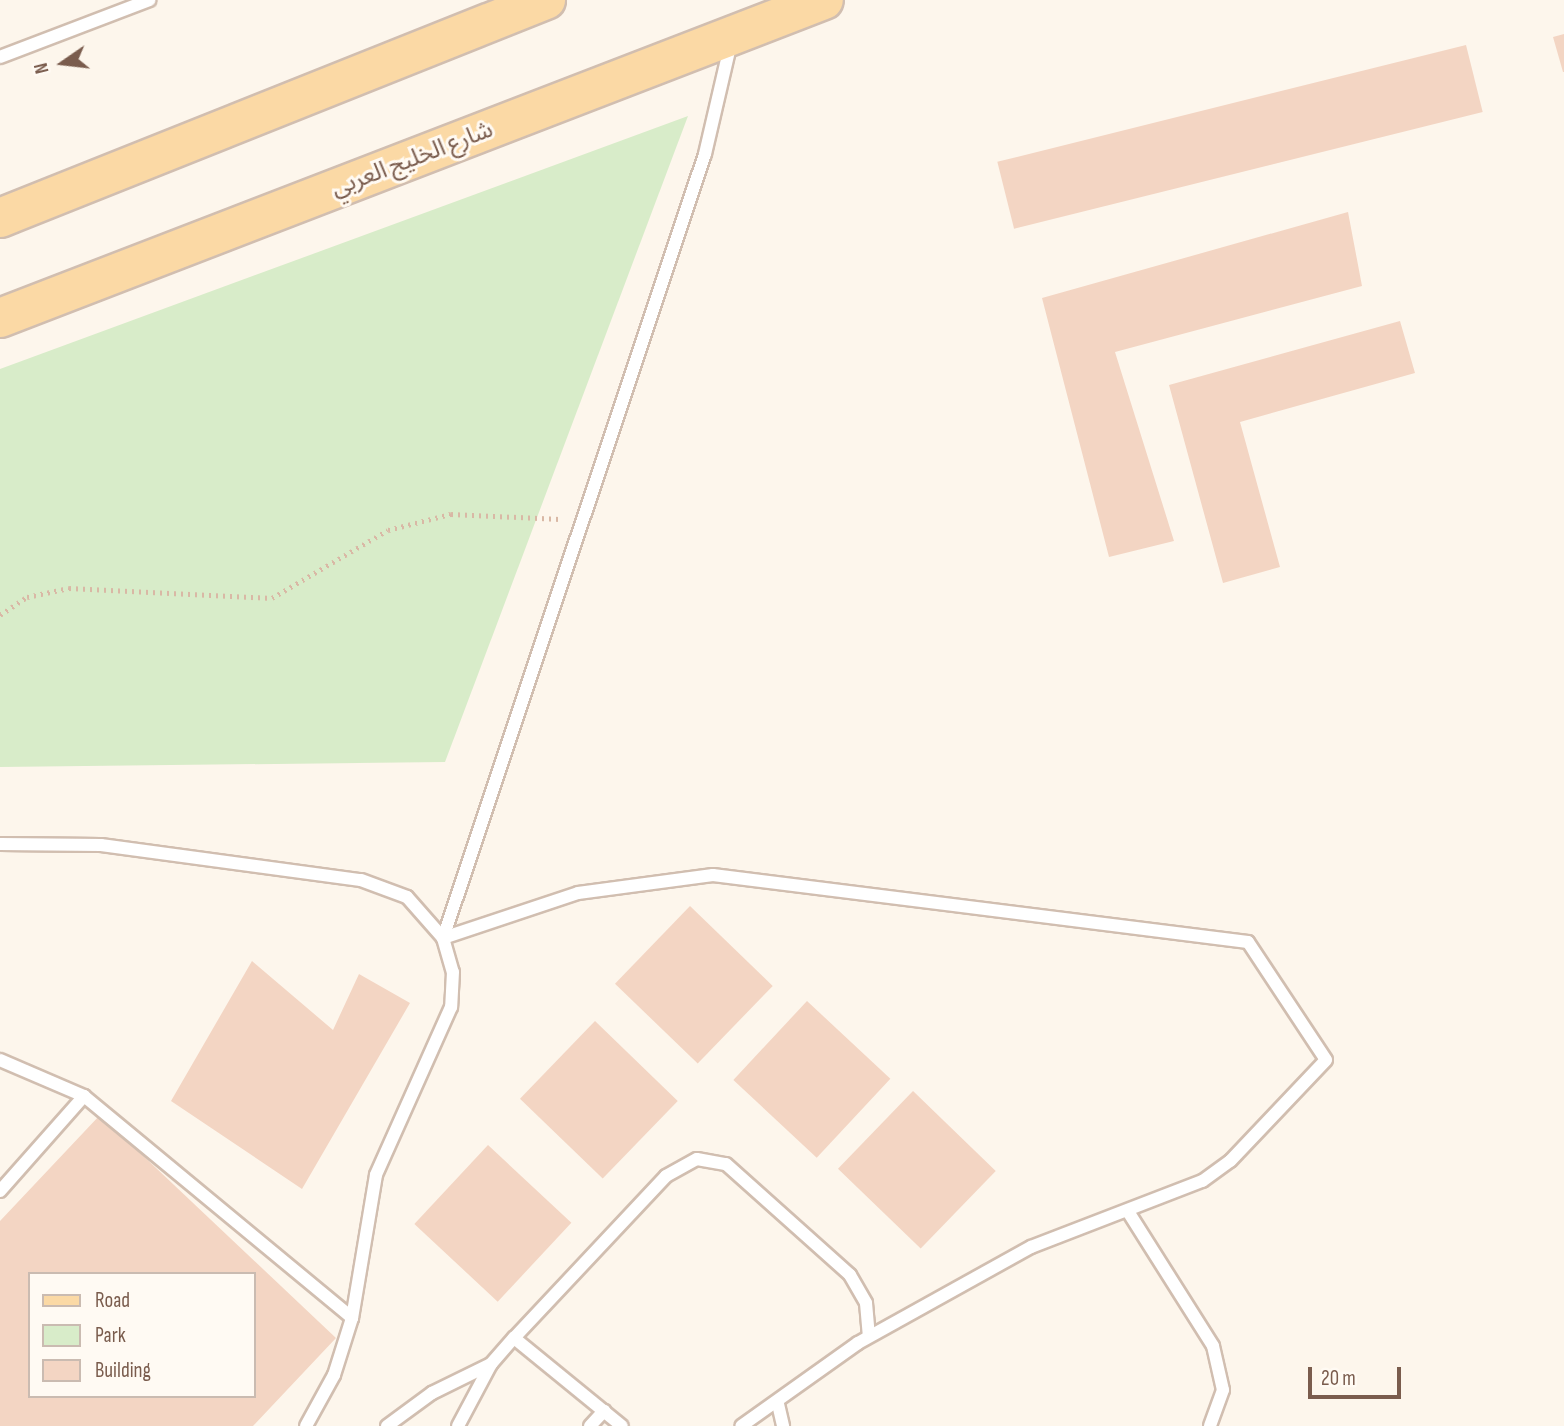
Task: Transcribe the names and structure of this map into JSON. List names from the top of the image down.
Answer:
{
  "streets": {
    "main road": ["شارع الخليج العربي"]
  },
  "legend": ["Road", "Park", "Building"],
  "scale_bar": "20 m",
  "north": "left"
}
